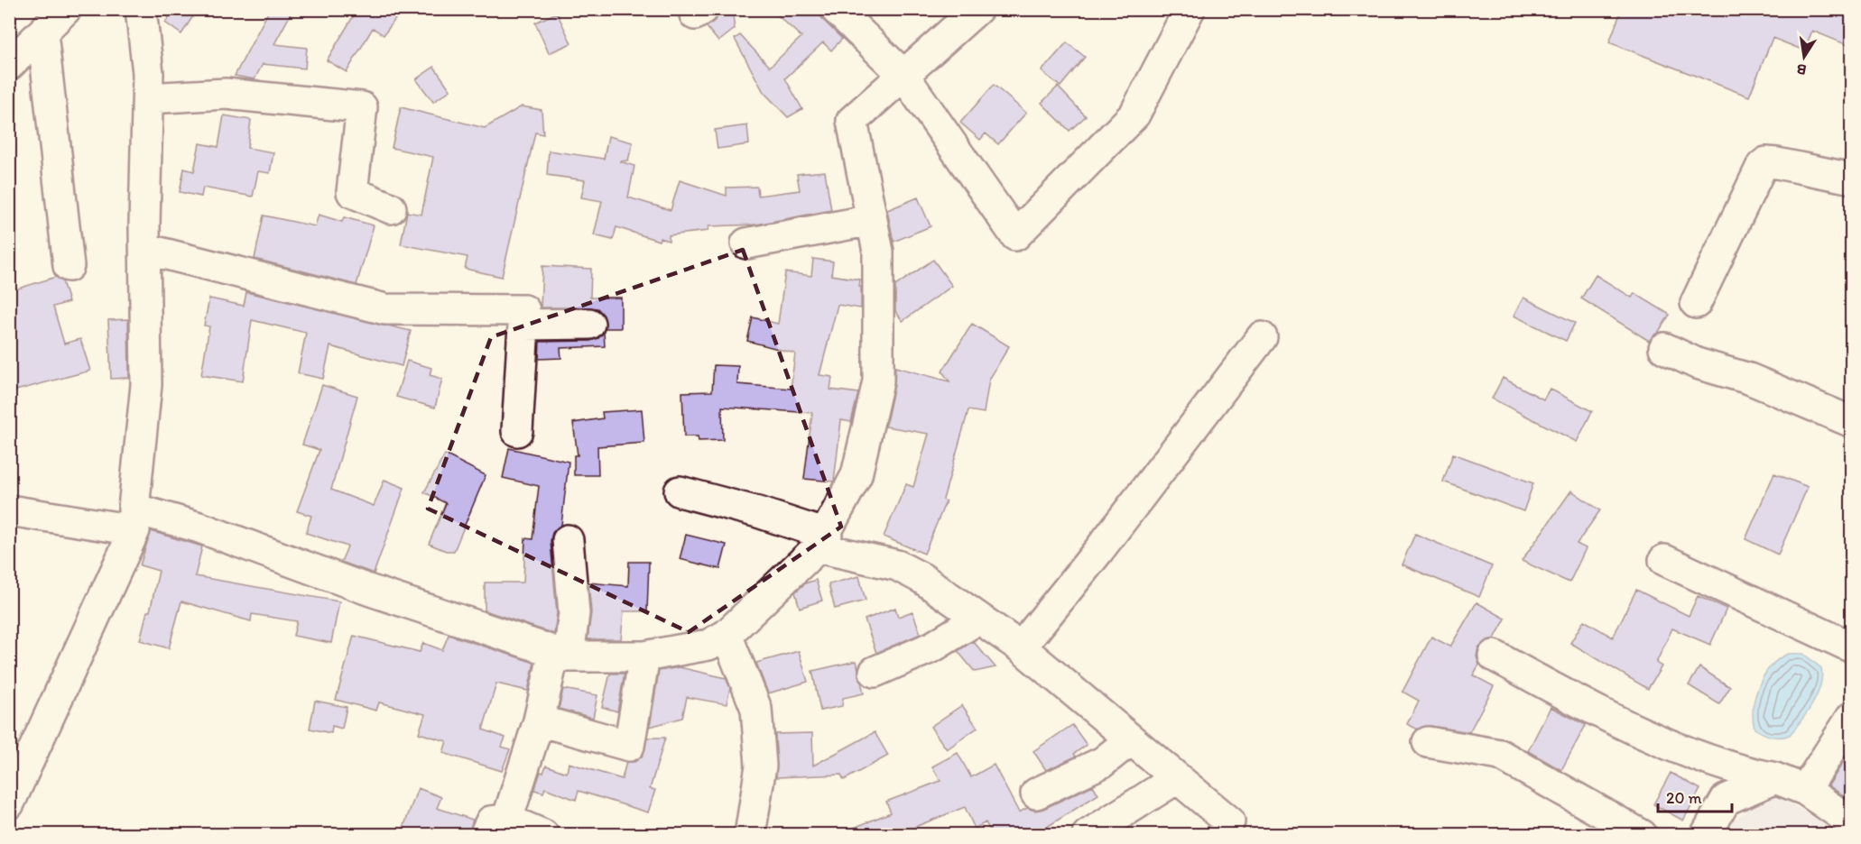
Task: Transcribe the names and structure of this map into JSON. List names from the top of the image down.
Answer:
{
  "scale_bar": "20 m",
  "north": "bottom"
}
